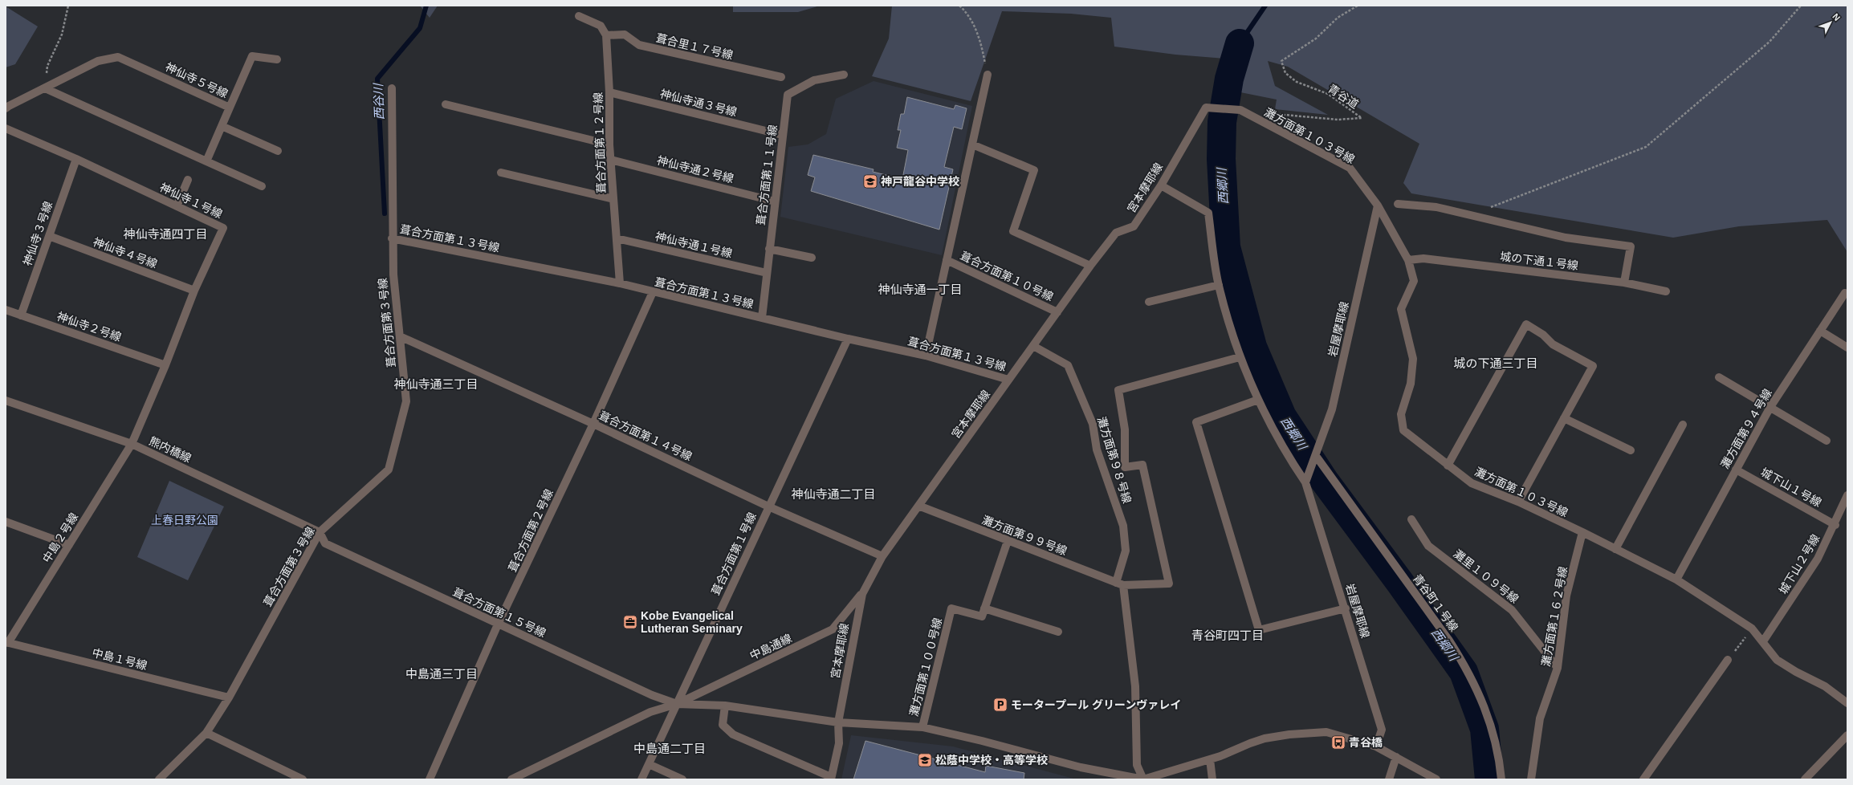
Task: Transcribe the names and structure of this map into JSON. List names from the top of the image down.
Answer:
{
  "streets": {
    "street": [
      "葺合里１７号線",
      "神仙寺５号線",
      "神仙寺通３号線",
      "灘方面第１０３号線",
      "葺合方面第１２号線",
      "神仙寺通２号線",
      "葺合方面第１１号線",
      "宮本摩耶線",
      "神仙寺１号線",
      "神仙寺３号線",
      "葺合方面第１３号線",
      "神仙寺通１号線",
      "神仙寺４号線",
      "城の下通１号線",
      "葺合方面第１０号線",
      "葺合方面第３号線",
      "神仙寺２号線",
      "岩屋摩耶線",
      "灘方面第９４号線",
      "葺合方面第１４号線",
      "熊内橋線",
      "灘方面第９８号線",
      "城下山１号線",
      "葺合方面第２号線",
      "灘方面第９９号線",
      "中島２号線",
      "葺合方面第１号線",
      "城下山２号線",
      "灘里１０９号線",
      "青谷町１号線",
      "葺合方面第１５号線",
      "灘方面第１６２号線",
      "中島通線",
      "中島１号線",
      "灘方面第１００号線"
    ],
    "path": ["青谷道"]
  },
  "crossings": [
    ["葺合里１７号線", "葺合方面第１２号線"],
    ["神仙寺通３号線", "葺合方面第１２号線"],
    ["神仙寺通３号線", "葺合方面第１１号線"],
    ["灘方面第１０３号線", "宮本摩耶線"],
    ["灘方面第１０３号線", "城の下通１号線"],
    ["灘方面第１０３号線", "岩屋摩耶線"],
    ["灘方面第１０３号線", "灘方面第９４号線"],
    ["灘方面第１０３号線", "城下山２号線"],
    ["灘方面第１０３号線", "灘方面第１６２号線"],
    ["葺合方面第１２号線", "神仙寺通２号線"],
    ["葺合方面第１２号線", "葺合方面第１３号線"],
    ["葺合方面第１２号線", "神仙寺通１号線"],
    ["神仙寺通２号線", "葺合方面第１１号線"],
    ["葺合方面第１１号線", "葺合方面第１３号線"],
    ["葺合方面第１１号線", "神仙寺通１号線"],
    ["宮本摩耶線", "葺合方面第１３号線"],
    ["宮本摩耶線", "葺合方面第１０号線"],
    ["宮本摩耶線", "岩屋摩耶線"],
    ["宮本摩耶線", "葺合方面第１４号線"],
    ["宮本摩耶線", "灘方面第９８号線"],
    ["宮本摩耶線", "灘方面第９９号線"],
    ["宮本摩耶線", "中島通線"],
    ["神仙寺１号線", "神仙寺３号線"],
    ["神仙寺１号線", "神仙寺４号線"],
    ["神仙寺１号線", "神仙寺２号線"],
    ["神仙寺１号線", "熊内橋線"],
    ["神仙寺１号線", "中島２号線"],
    ["神仙寺３号線", "神仙寺４号線"],
    ["神仙寺３号線", "神仙寺２号線"],
    ["葺合方面第１３号線", "葺合方面第３号線"],
    ["葺合方面第１３号線", "葺合方面第２号線"],
    ["葺合方面第１３号線", "葺合方面第１号線"],
    ["葺合方面第３号線", "葺合方面第１４号線"],
    ["葺合方面第３号線", "熊内橋線"],
    ["葺合方面第３号線", "葺合方面第１５号線"],
    ["葺合方面第３号線", "中島１号線"],
    ["岩屋摩耶線", "青谷町１号線"],
    ["灘方面第９４号線", "城下山１号線"],
    ["葺合方面第１４号線", "葺合方面第２号線"],
    ["葺合方面第１４号線", "葺合方面第１号線"],
    ["熊内橋線", "中島２号線"],
    ["熊内橋線", "葺合方面第１５号線"],
    ["灘方面第９８号線", "灘方面第９９号線"],
    ["城下山１号線", "城下山２号線"],
    ["葺合方面第２号線", "葺合方面第１５号線"],
    ["中島２号線", "中島１号線"],
    ["葺合方面第１号線", "葺合方面第１５号線"],
    ["葺合方面第１号線", "中島通線"],
    ["灘里１０９号線", "灘方面第１６２号線"],
    ["葺合方面第１５号線", "中島通線"]
  ],
  "districts": [
    "神仙寺通四丁目",
    "神仙寺通一丁目",
    "城の下通三丁目",
    "神仙寺通三丁目",
    "神仙寺通二丁目",
    "青谷町四丁目",
    "中島通三丁目",
    "中島通二丁目"
  ],
  "water": ["西谷川", "西郷川"],
  "parks": ["上春日野公園"],
  "places": {
    "school or university": ["神戸龍谷中学校", "松蔭中学校・高等学校"],
    "office": ["Kobe Evangelical Lutheran Seminary"],
    "parking": ["モータープール グリーンヴァレイ"],
    "bus stop": ["青谷橋"]
  },
  "north": "top right"
}
